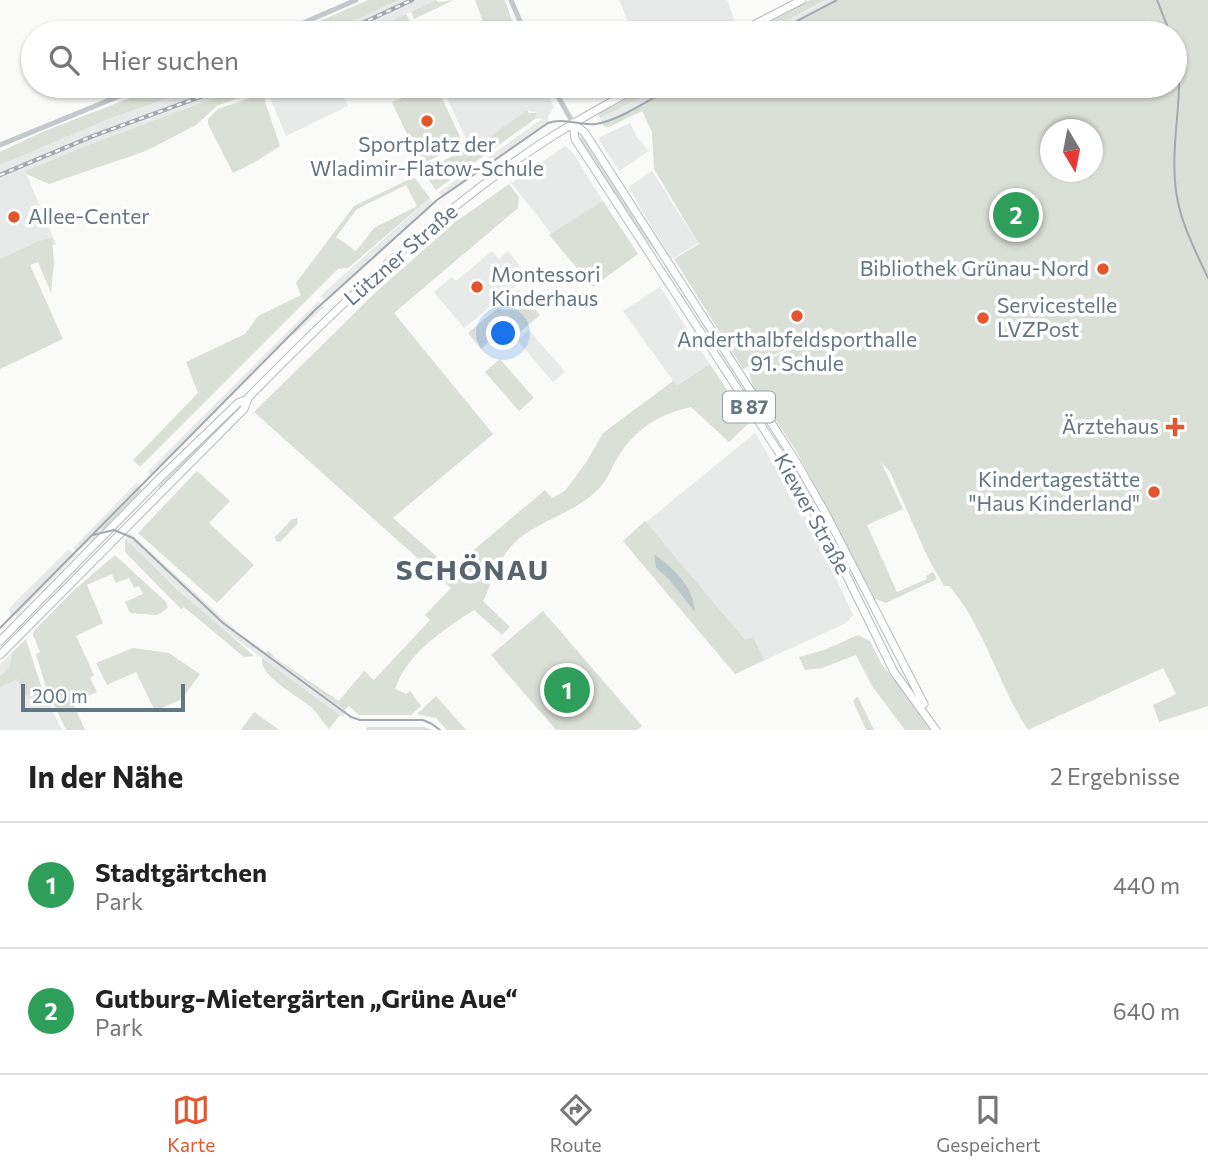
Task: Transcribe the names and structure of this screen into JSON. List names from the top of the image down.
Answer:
{
  "streets": {
    "main road": ["Lützner Straße", "B 87", "Kiewer Straße"]
  },
  "crossings": [
    ["Lützner Straße", "Kiewer Straße"]
  ],
  "districts": ["SCHÖNAU"],
  "places": {
    "other": [
      "Sportplatz der Wladimir-Flatow-Schule",
      "Allee-Center",
      "Bibliothek Grünau-Nord",
      "Montessori Kinderhaus",
      "Anderthalbfeldsporthalle 91. Schule",
      "Servicestelle LVZPost",
      "Kindertagestätte \"Haus Kinderland\""
    ],
    "health": ["Ärztehaus"]
  },
  "scale_bar": "200 m",
  "north": "bottom",
  "page": {
    "search": "Hier suchen",
    "pins": ["2", "1"],
    "scale": "200 m",
    "heading": ["In der Nähe", "2 Ergebnisse"],
    "list": [
      {
        "mark": "1",
        "name": "Stadtgärtchen",
        "note": "Park",
        "value": "440 m"
      },
      {
        "mark": "2",
        "name": "Gutburg-Mietergärten „Grüne Aue“",
        "note": "Park",
        "value": "640 m"
      }
    ],
    "nav": ["Karte", "Route", "Gespeichert"]
  }
}
